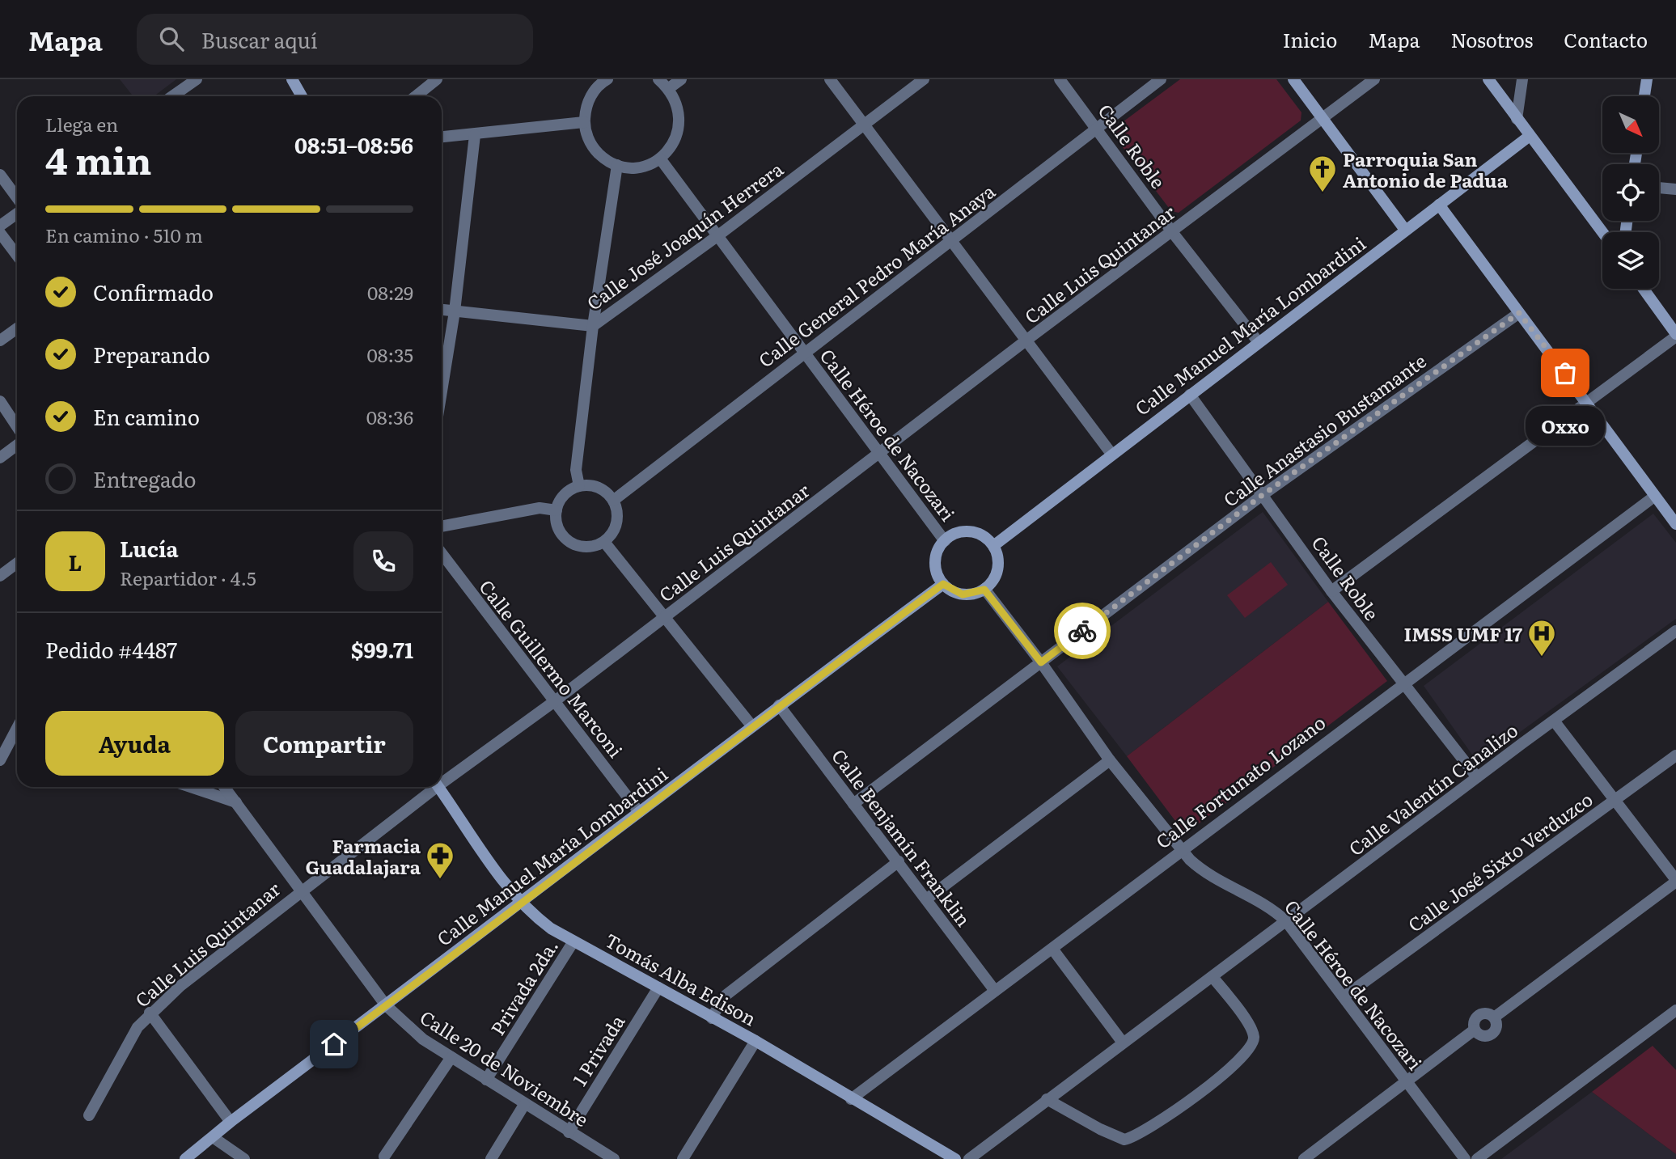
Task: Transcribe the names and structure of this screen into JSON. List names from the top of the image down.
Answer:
{
  "streets": {
    "street": [
      "Calle Roble",
      "Calle José Joaquín Herrera",
      "Calle Luis Quintanar",
      "Calle General Pedro María Anaya",
      "Calle Manuel María Lombardini",
      "Calle Anastasio Bustamante",
      "Calle Héroe de Nacozari",
      "Calle Guillermo Marconi",
      "Calle Fortunato Lozano",
      "Calle Valentín Canalizo",
      "Calle Benjamín Franklin",
      "Calle José Sixto Verduzco",
      "Tomás Alba Edison",
      "Privada 2da.",
      "1 Privada",
      "Calle 20 de Noviembre"
    ]
  },
  "crossings": [
    ["Calle Roble", "Calle Luis Quintanar"],
    ["Calle Roble", "Calle General Pedro María Anaya"],
    ["Calle Roble", "Calle Manuel María Lombardini"],
    ["Calle Roble", "Calle Anastasio Bustamante"],
    ["Calle Roble", "Calle Fortunato Lozano"],
    ["Calle Roble", "Calle Valentín Canalizo"],
    ["Calle José Joaquín Herrera", "Calle Héroe de Nacozari"],
    ["Calle Luis Quintanar", "Calle Héroe de Nacozari"],
    ["Calle Luis Quintanar", "Calle Guillermo Marconi"],
    ["Calle Luis Quintanar", "Calle 20 de Noviembre"],
    ["Calle General Pedro María Anaya", "Calle Héroe de Nacozari"],
    ["Calle Manuel María Lombardini", "Calle Héroe de Nacozari"],
    ["Calle Manuel María Lombardini", "Calle Guillermo Marconi"],
    ["Calle Manuel María Lombardini", "Calle Benjamín Franklin"],
    ["Calle Manuel María Lombardini", "Tomás Alba Edison"],
    ["Calle Manuel María Lombardini", "Calle 20 de Noviembre"],
    ["Calle Anastasio Bustamante", "Calle Héroe de Nacozari"],
    ["Calle Anastasio Bustamante", "Calle Benjamín Franklin"],
    ["Calle Héroe de Nacozari", "Calle Fortunato Lozano"],
    ["Calle Héroe de Nacozari", "Calle Valentín Canalizo"],
    ["Calle Héroe de Nacozari", "Calle José Sixto Verduzco"],
    ["Calle Fortunato Lozano", "Calle Benjamín Franklin"],
    ["Calle Fortunato Lozano", "Tomás Alba Edison"],
    ["Tomás Alba Edison", "Privada 2da."],
    ["Tomás Alba Edison", "1 Privada"],
    ["Privada 2da.", "Calle 20 de Noviembre"],
    ["1 Privada", "Calle 20 de Noviembre"]
  ],
  "places": {
    "church": ["Parroquia San Antonio de Padua"],
    "other": ["Oxxo"],
    "hospital": ["IMSS UMF 17"],
    "pharmacy": ["Farmacia Guadalajara"]
  },
  "north": "bottom right",
  "page": {
    "header": "Mapa",
    "search": "Buscar aquí",
    "nav": [
      "Inicio",
      "Mapa",
      "Nosotros",
      "Contacto"
    ],
    "heading": ["4 min", "Llega en", "08:51–08:56"],
    "panel": [
      "Lucía",
      "Repartidor · 4.5",
      "Pedido #4487",
      "$99.71"
    ],
    "bar": "En camino · 510 m",
    "list": [
      ["Confirmado", "08:29"],
      ["Preparando", "08:35"],
      ["En camino", "08:36"],
      "Entregado"
    ],
    "bubble": "Oxxo",
    "round": "L",
    "buttons": ["Ayuda", "Compartir"]
  }
}
